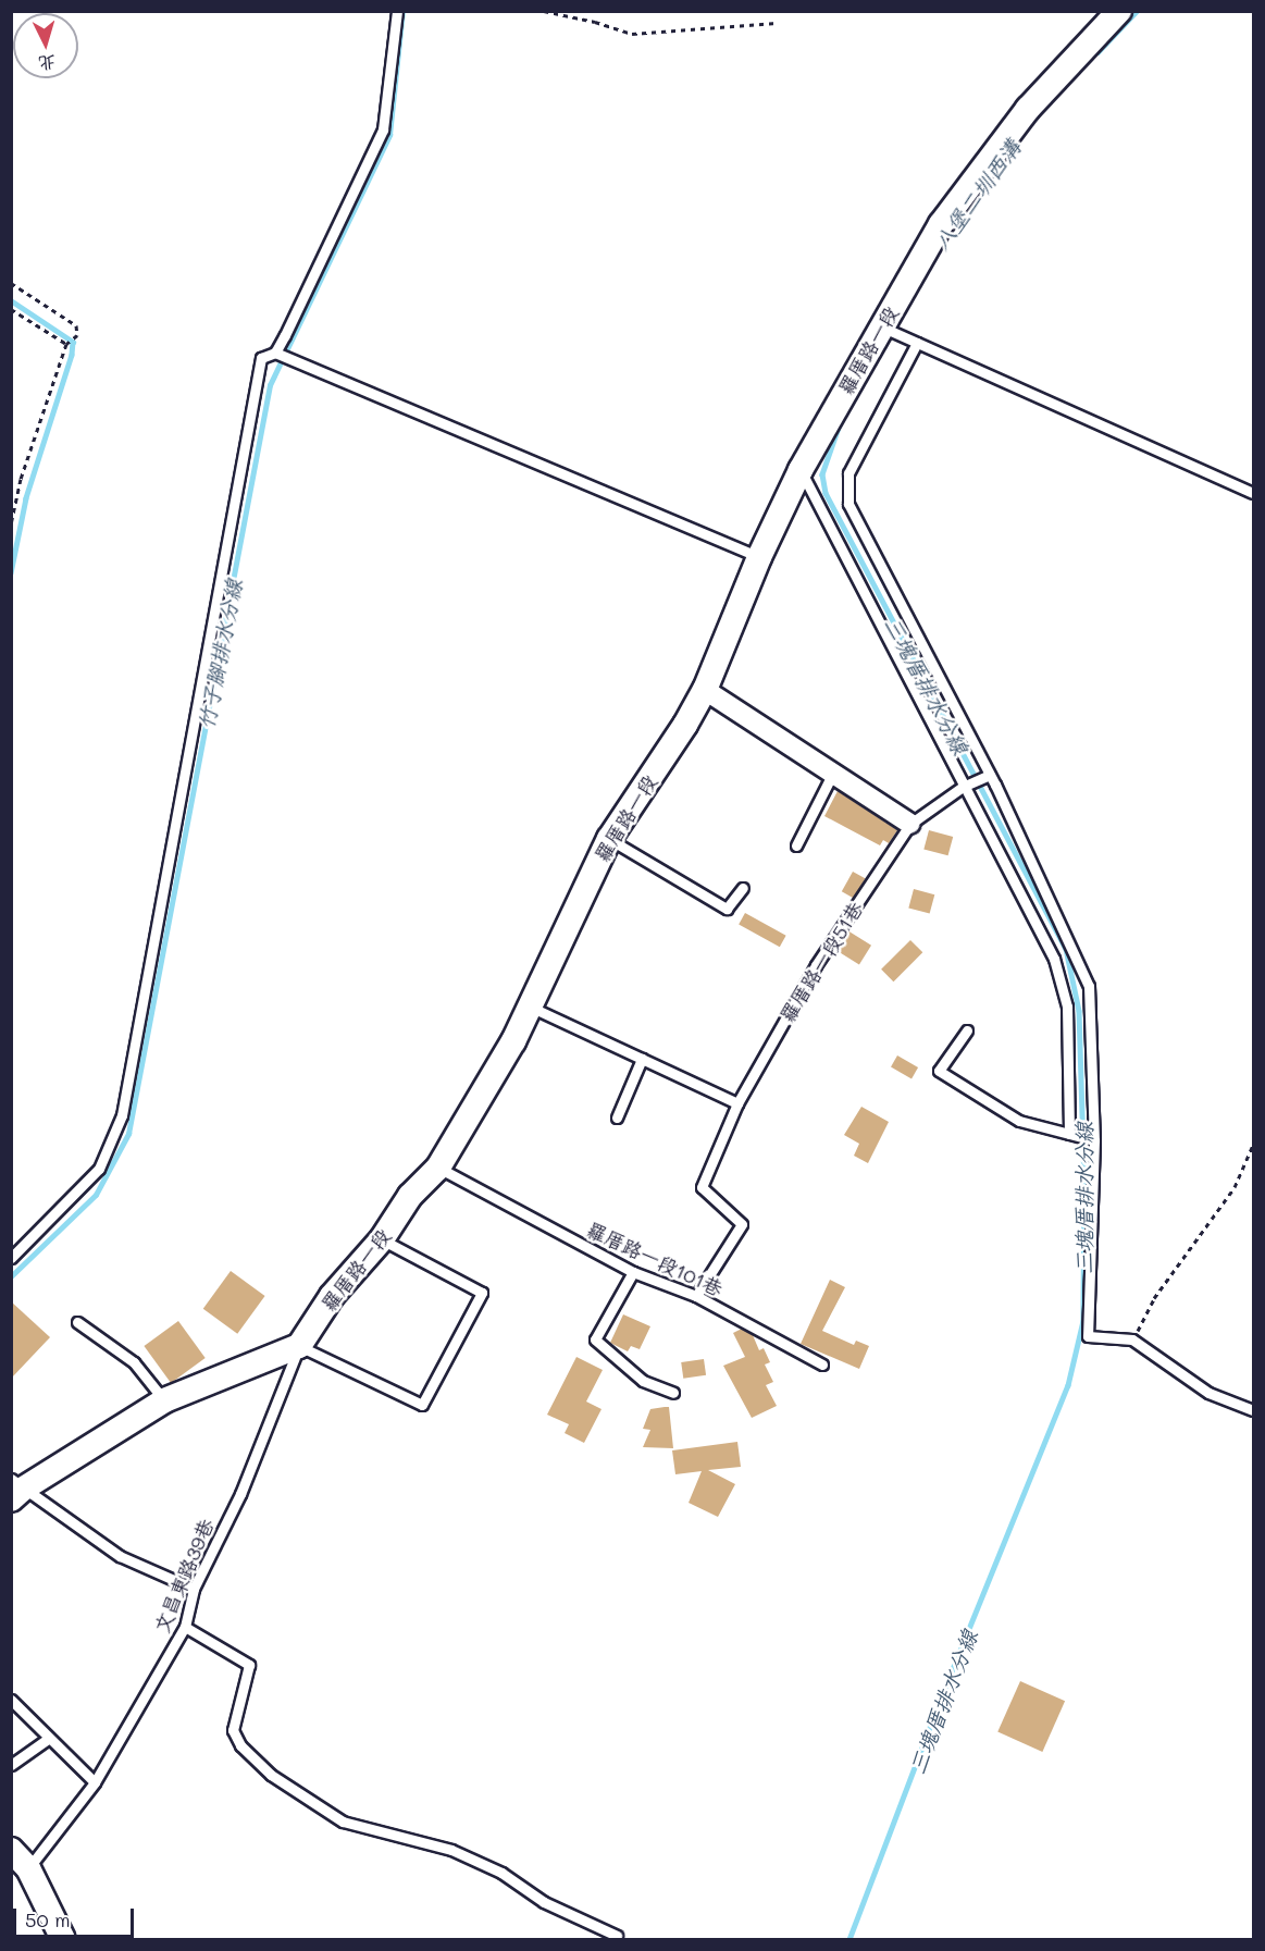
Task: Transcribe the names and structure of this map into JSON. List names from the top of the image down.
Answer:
{
  "streets": {
    "street": ["羅厝路一段"],
    "lane": ["羅厝路一段51巷", "羅厝路一段101巷", "文昌東路39巷"]
  },
  "crossings": [
    ["羅厝路一段", "羅厝路一段101巷"],
    ["羅厝路一段", "文昌東路39巷"],
    ["羅厝路一段51巷", "羅厝路一段101巷"]
  ],
  "water": ["八堡二圳西溝", "竹子腳排水分線", "三塊厝排水分線"],
  "scale_bar": "50 m",
  "north": "bottom"
}
